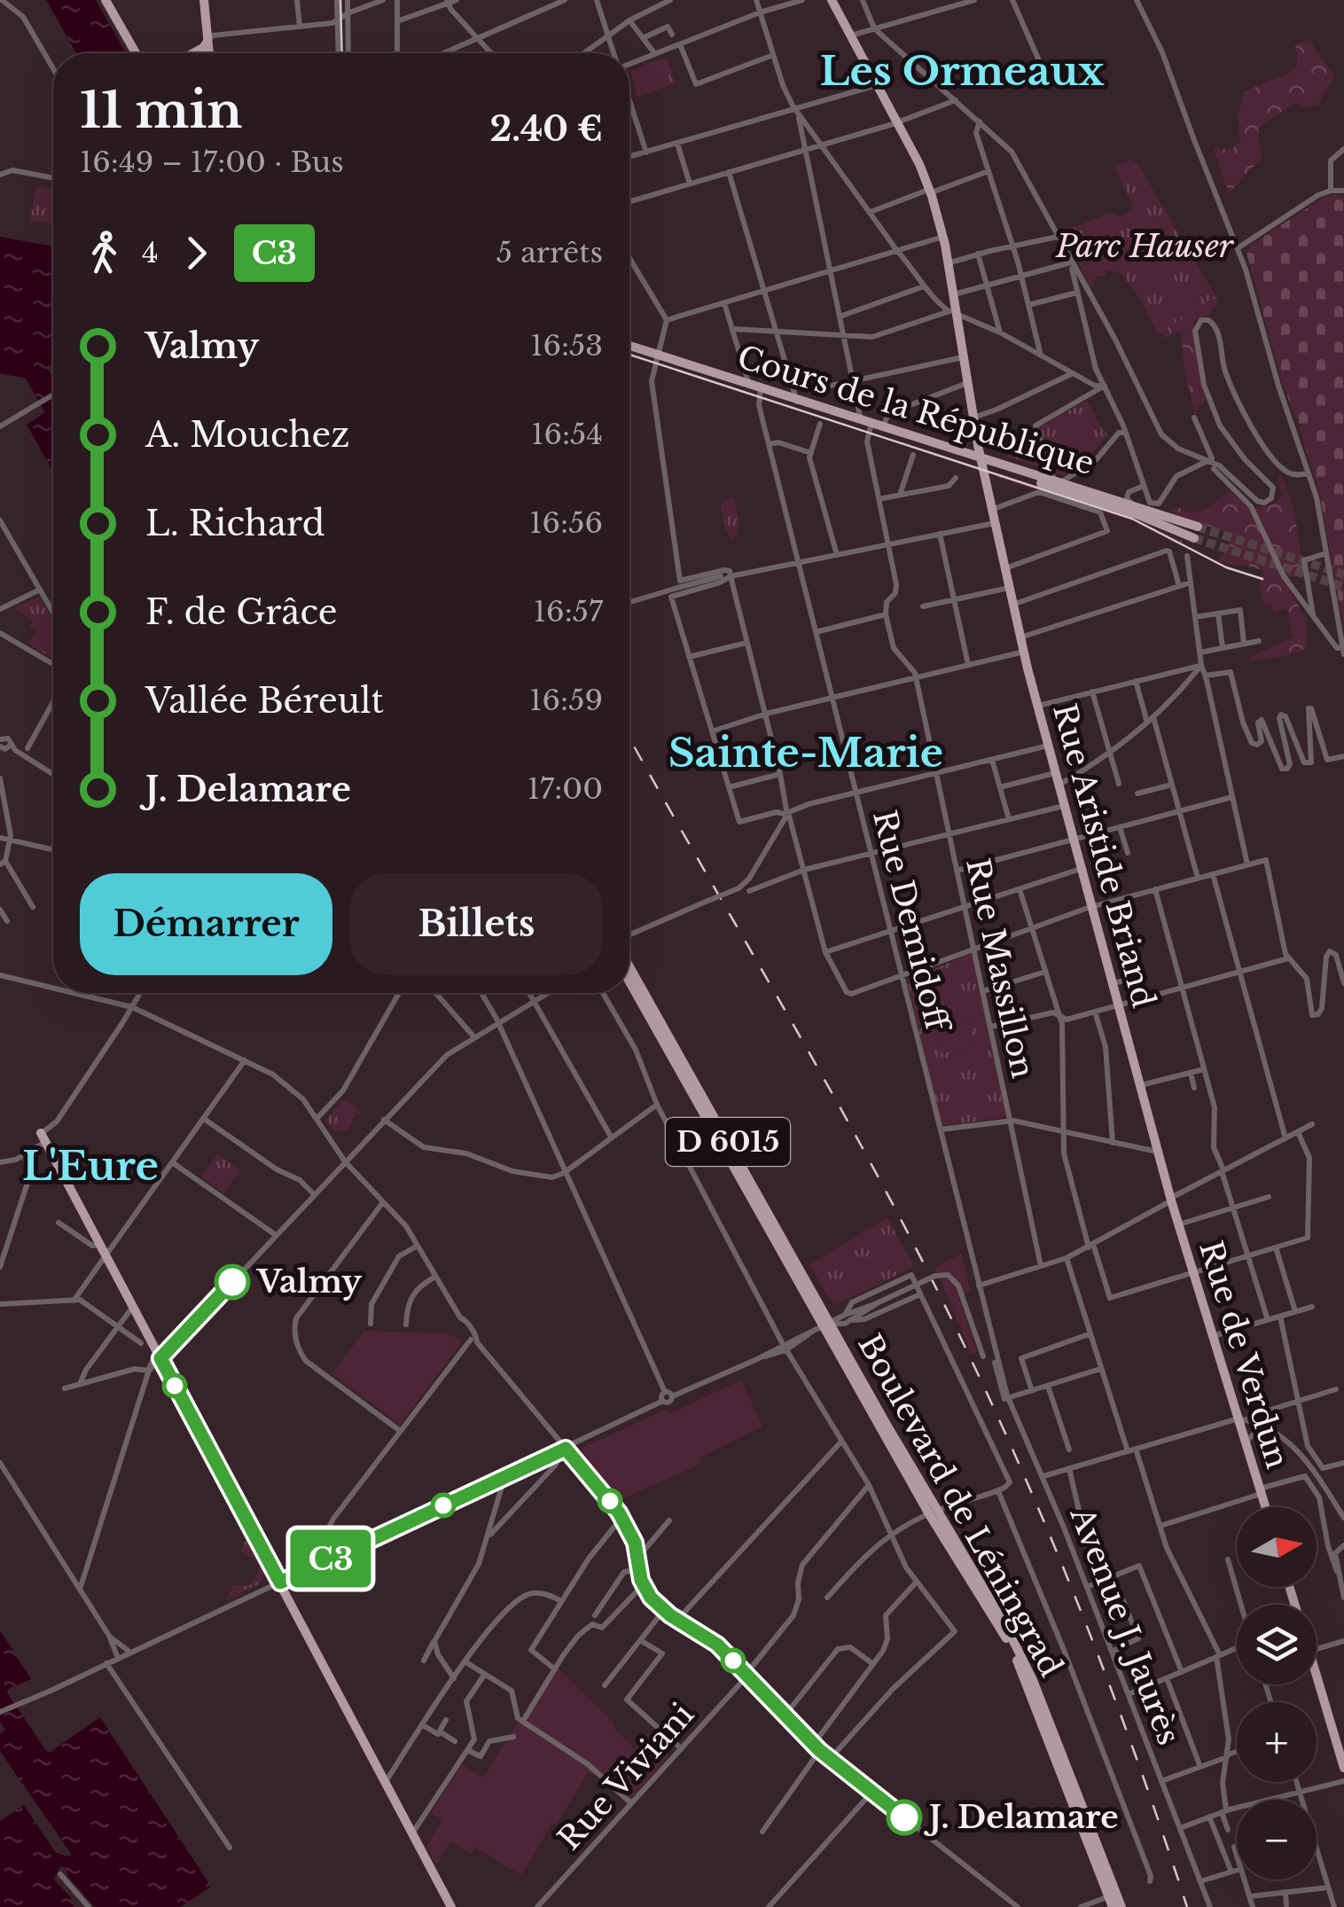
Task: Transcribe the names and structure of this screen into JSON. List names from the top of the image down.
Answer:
{
  "streets": {
    "main road": [
      "Cours de la République",
      "Rue Aristide Briand",
      "D 6015",
      "Rue de Verdun",
      "Boulevard de Léningrad"
    ],
    "street": [
      "Rue Demidoff",
      "Rue Massillon",
      "Avenue J. Jaurès",
      "Rue Viviani"
    ]
  },
  "crossings": [
    ["Cours de la République", "Rue Aristide Briand"],
    ["Cours de la République", "Rue Demidoff"],
    ["Rue Aristide Briand", "Rue de Verdun"],
    ["Rue Demidoff", "Avenue J. Jaurès"],
    ["D 6015", "Boulevard de Léningrad"]
  ],
  "districts": ["Les Ormeaux", "Sainte-Marie", "L'Eure"],
  "parks": ["Parc Hauser"],
  "places": ["Valmy", "J. Delamare"],
  "lines": ["bus line C3"],
  "north": "right",
  "page": {
    "on_map": "C3",
    "heading": ["11 min", "16:49 – 17:00 · Bus", "2.40 €"],
    "legs": ["4", "C3", "5 arrêts"],
    "list": [
      {
        "name": "Valmy",
        "value": "16:53"
      },
      {
        "name": "A. Mouchez",
        "value": "16:54"
      },
      {
        "name": "L. Richard",
        "value": "16:56"
      },
      {
        "name": "F. de Grâce",
        "value": "16:57"
      },
      {
        "name": "Vallée Béreult",
        "value": "16:59"
      },
      {
        "name": "J. Delamare",
        "value": "17:00"
      }
    ],
    "buttons": ["Démarrer", "Billets"],
    "map_buttons": ["+", "−"]
  }
}
